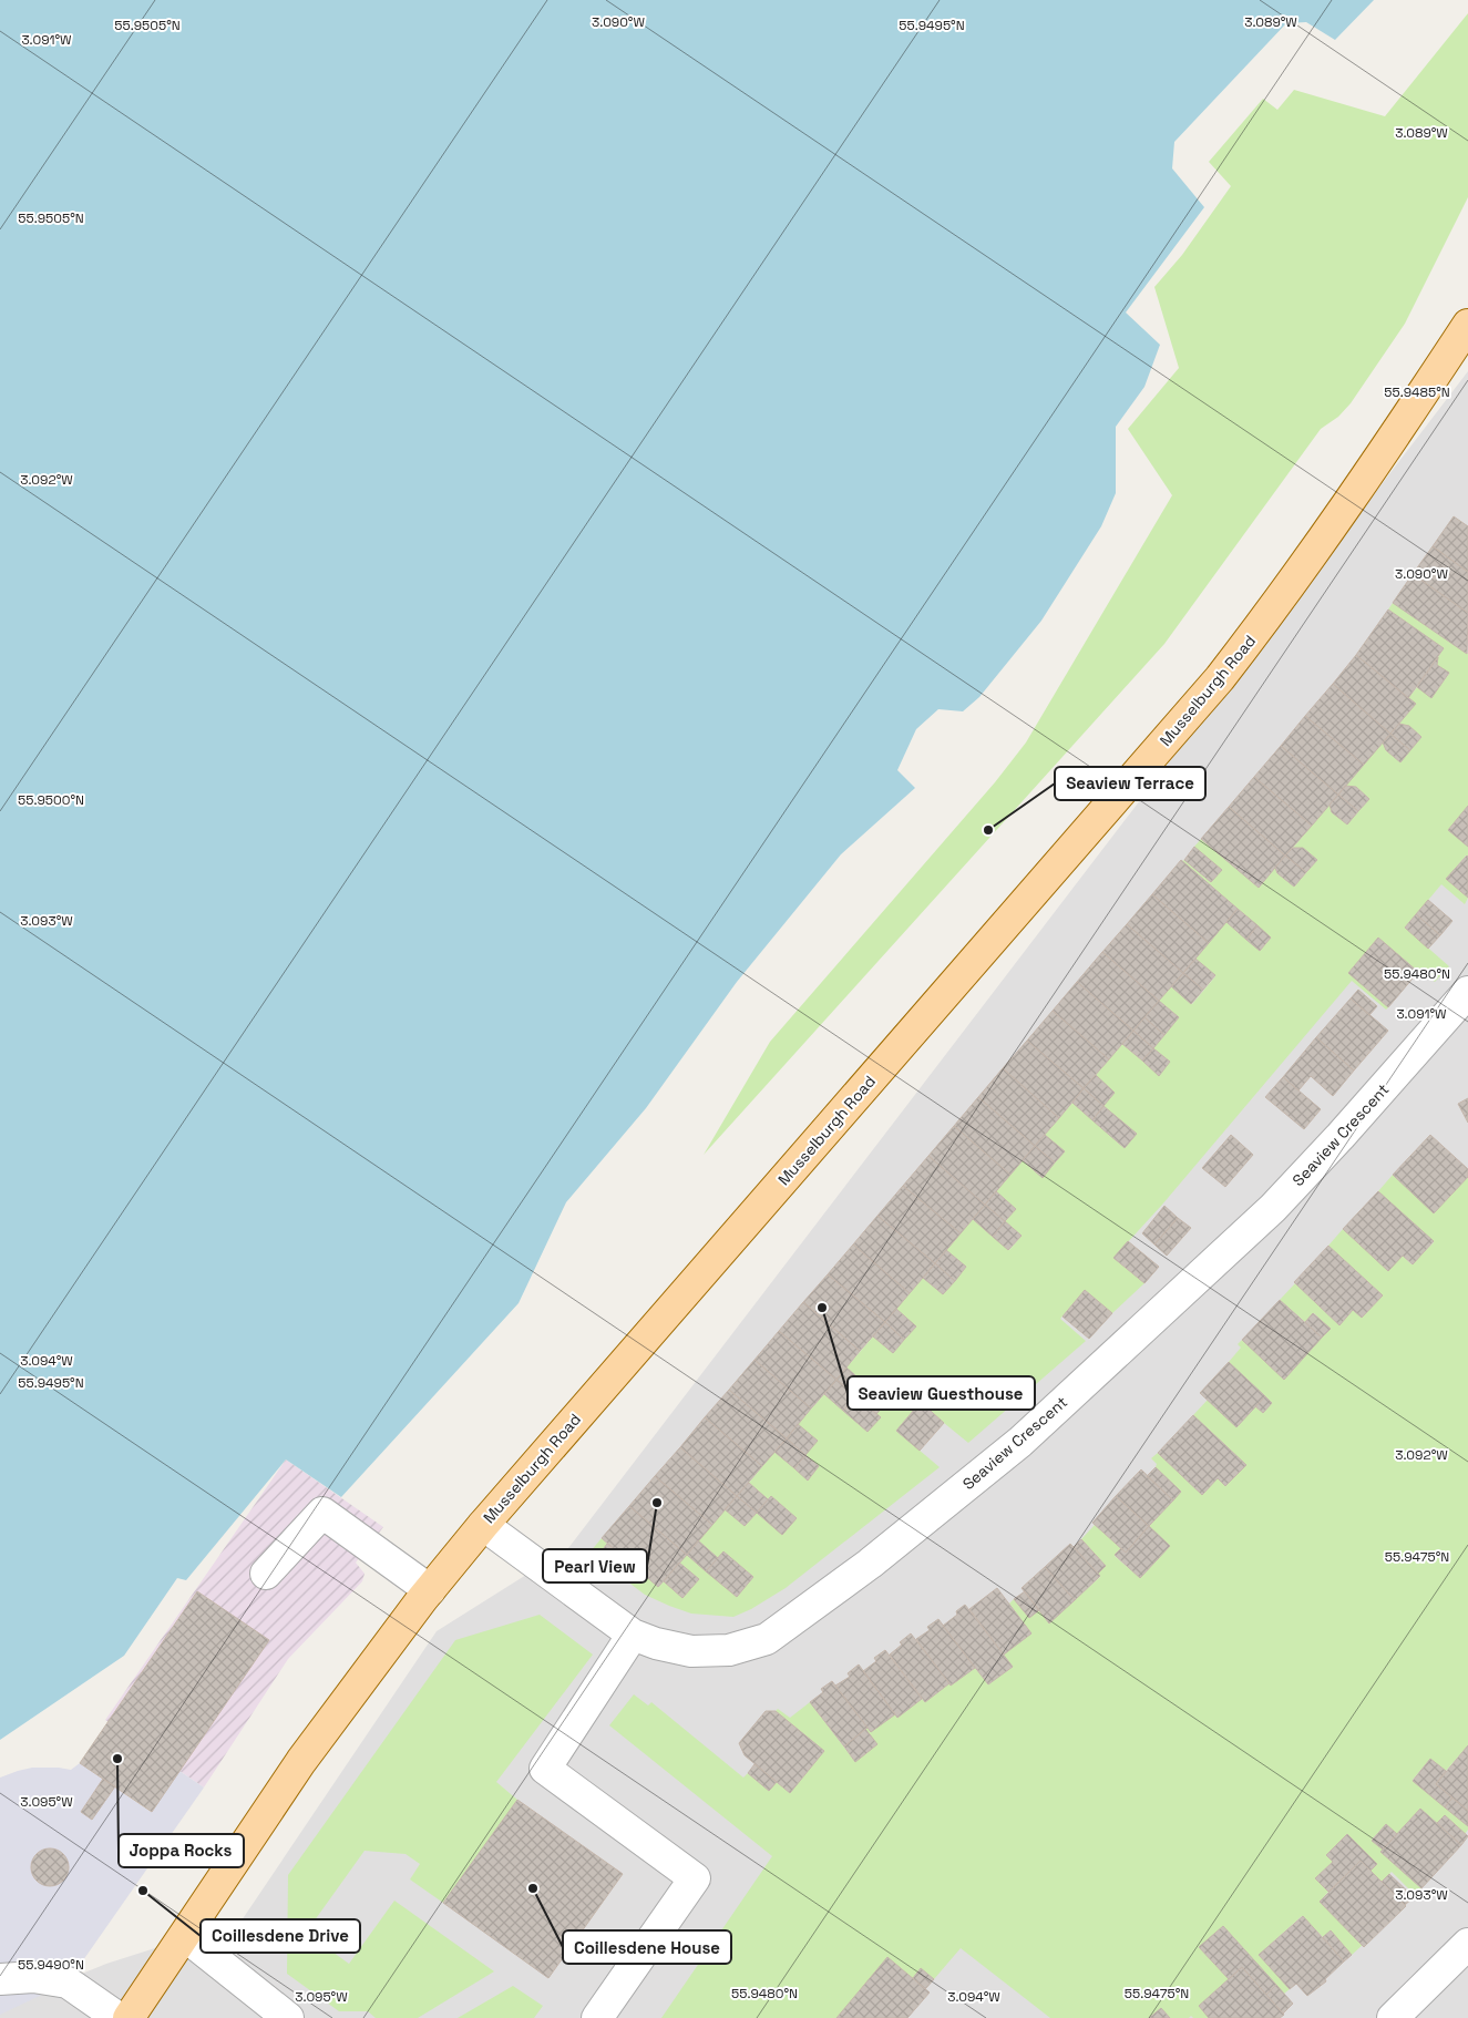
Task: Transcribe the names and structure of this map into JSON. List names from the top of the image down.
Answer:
{
  "streets": {
    "main road": ["Musselburgh Road"],
    "street": ["Seaview Crescent"]
  },
  "crossings": [
    ["Musselburgh Road", "Seaview Crescent"]
  ],
  "places": [
    "Seaview Terrace",
    "Seaview Guesthouse",
    "Pearl View",
    "Joppa Rocks",
    "Coillesdene House",
    "Coillesdene Drive"
  ],
  "coordinates": [
    "3.090°W",
    "3.089°W",
    "55.9505°N",
    "55.9495°N",
    "3.091°W",
    "55.9485°N",
    "3.092°W",
    "55.9500°N",
    "3.093°W",
    "55.9480°N",
    "3.094°W",
    "55.9475°N",
    "3.095°W",
    "55.9490°N"
  ]
}
